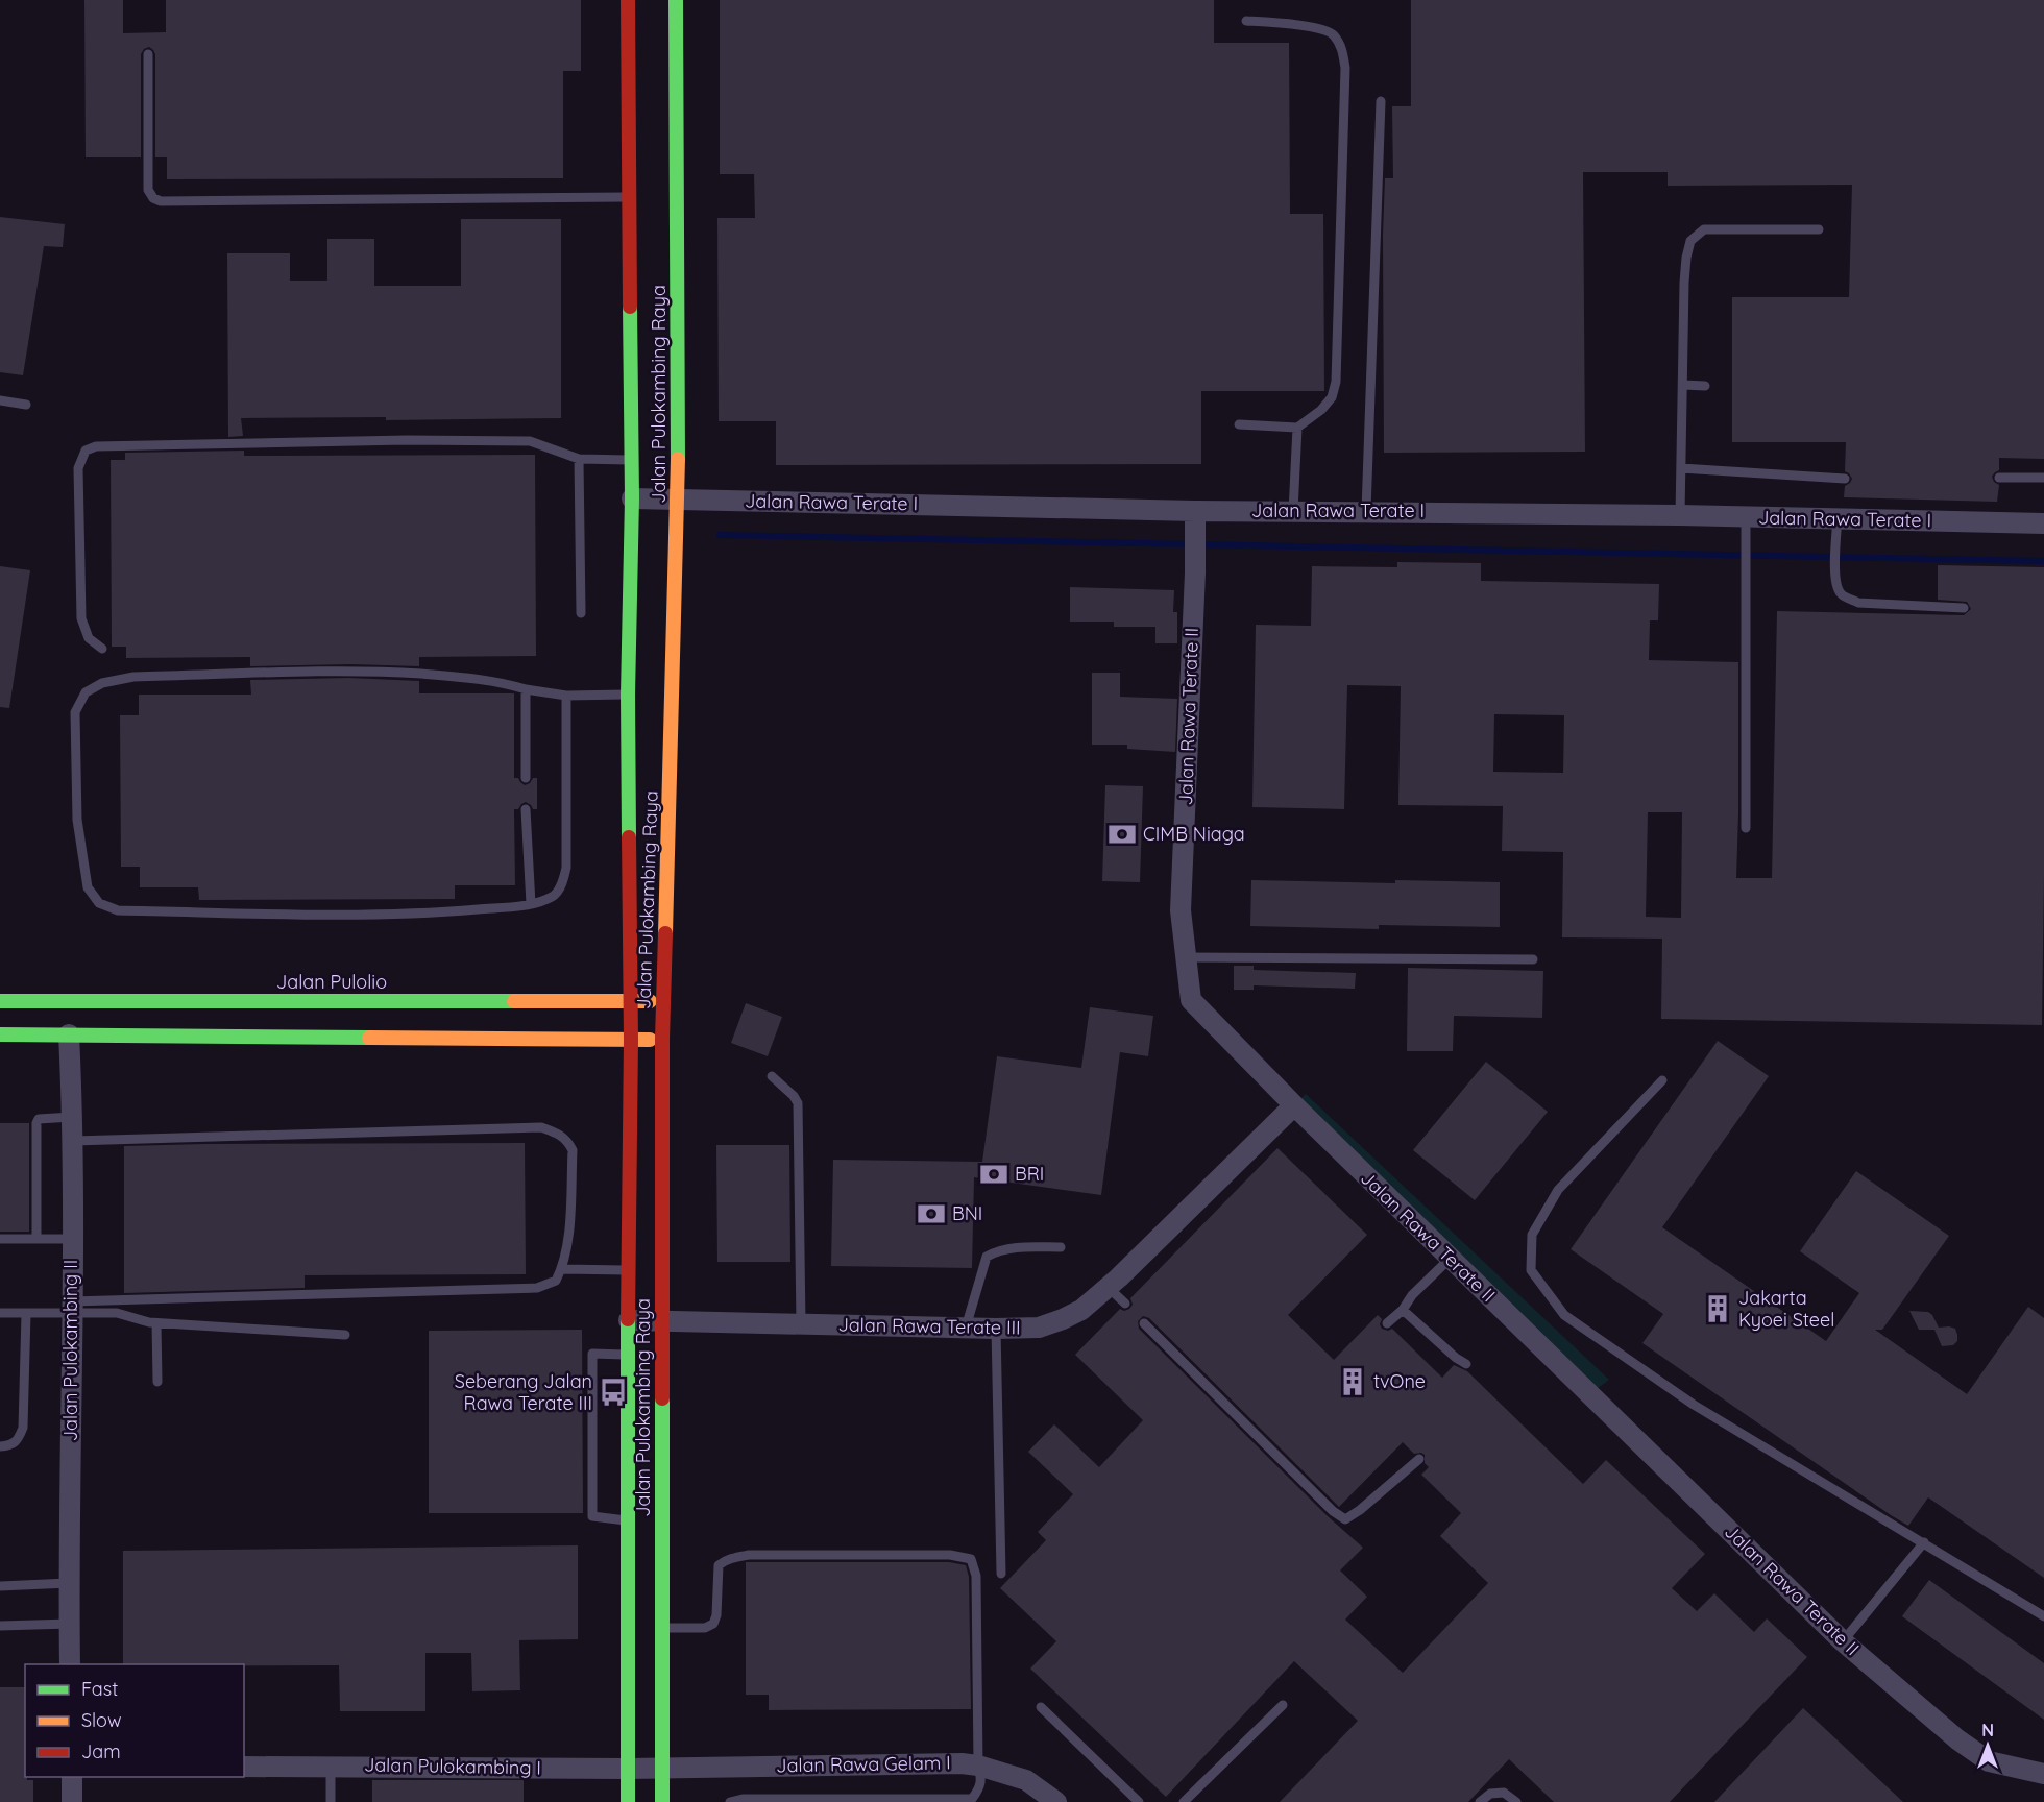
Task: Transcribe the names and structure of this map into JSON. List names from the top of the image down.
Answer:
{
  "streets": {
    "street": [
      "Jalan Pulokambing Raya",
      "Jalan Rawa Terate I",
      "Jalan Rawa Terate II",
      "Jalan Pulolio",
      "Jalan Rawa Terate III",
      "Jalan Pulokambing II",
      "Jalan Rawa Gelam I",
      "Jalan Pulokambing I"
    ]
  },
  "crossings": [
    ["Jalan Pulokambing Raya", "Jalan Rawa Terate I"],
    ["Jalan Pulokambing Raya", "Jalan Pulolio"],
    ["Jalan Pulokambing Raya", "Jalan Rawa Terate III"],
    ["Jalan Pulokambing Raya", "Jalan Rawa Gelam I"],
    ["Jalan Pulokambing Raya", "Jalan Pulokambing I"],
    ["Jalan Rawa Terate I", "Jalan Rawa Terate II"],
    ["Jalan Rawa Terate II", "Jalan Rawa Terate III"],
    ["Jalan Rawa Gelam I", "Jalan Pulokambing I"]
  ],
  "places": {
    "bank": ["CIMB Niaga", "BRI", "BNI"],
    "building": ["Jakarta Kyoei Steel", "tvOne"],
    "bus stop": ["Seberang Jalan Rawa Terate III"]
  },
  "legend": ["Fast", "Slow", "Jam"],
  "north": "top"
}
